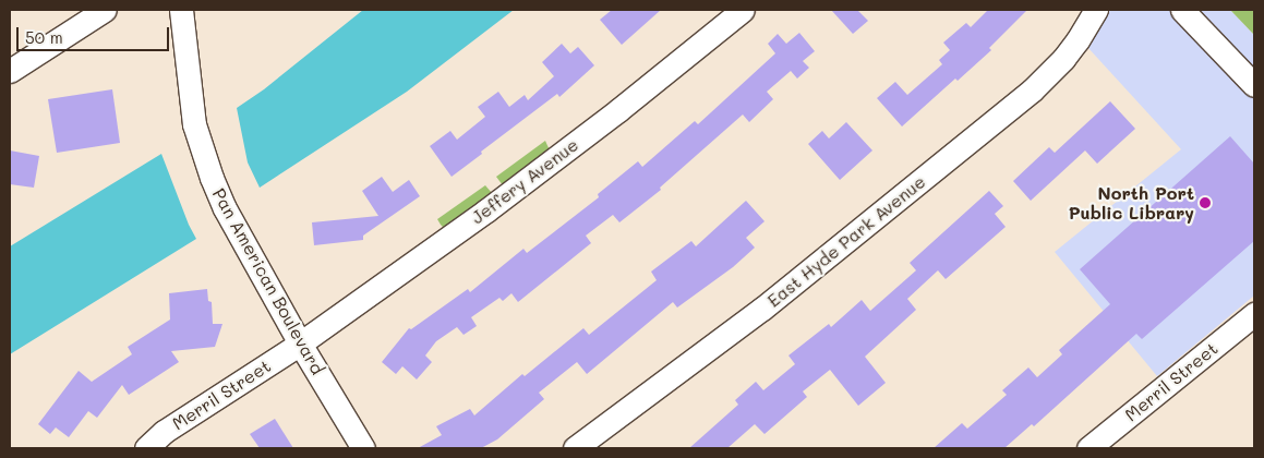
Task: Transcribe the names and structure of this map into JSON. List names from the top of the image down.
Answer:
{
  "streets": {
    "street": [
      "Jeffery Avenue",
      "East Hyde Park Avenue",
      "Pan American Boulevard",
      "Merril Street"
    ]
  },
  "crossings": [
    ["Jeffery Avenue", "Pan American Boulevard"],
    ["Jeffery Avenue", "Merril Street"],
    ["Pan American Boulevard", "Merril Street"]
  ],
  "places": ["North Port Public Library"],
  "scale_bar": "50 m"
}
